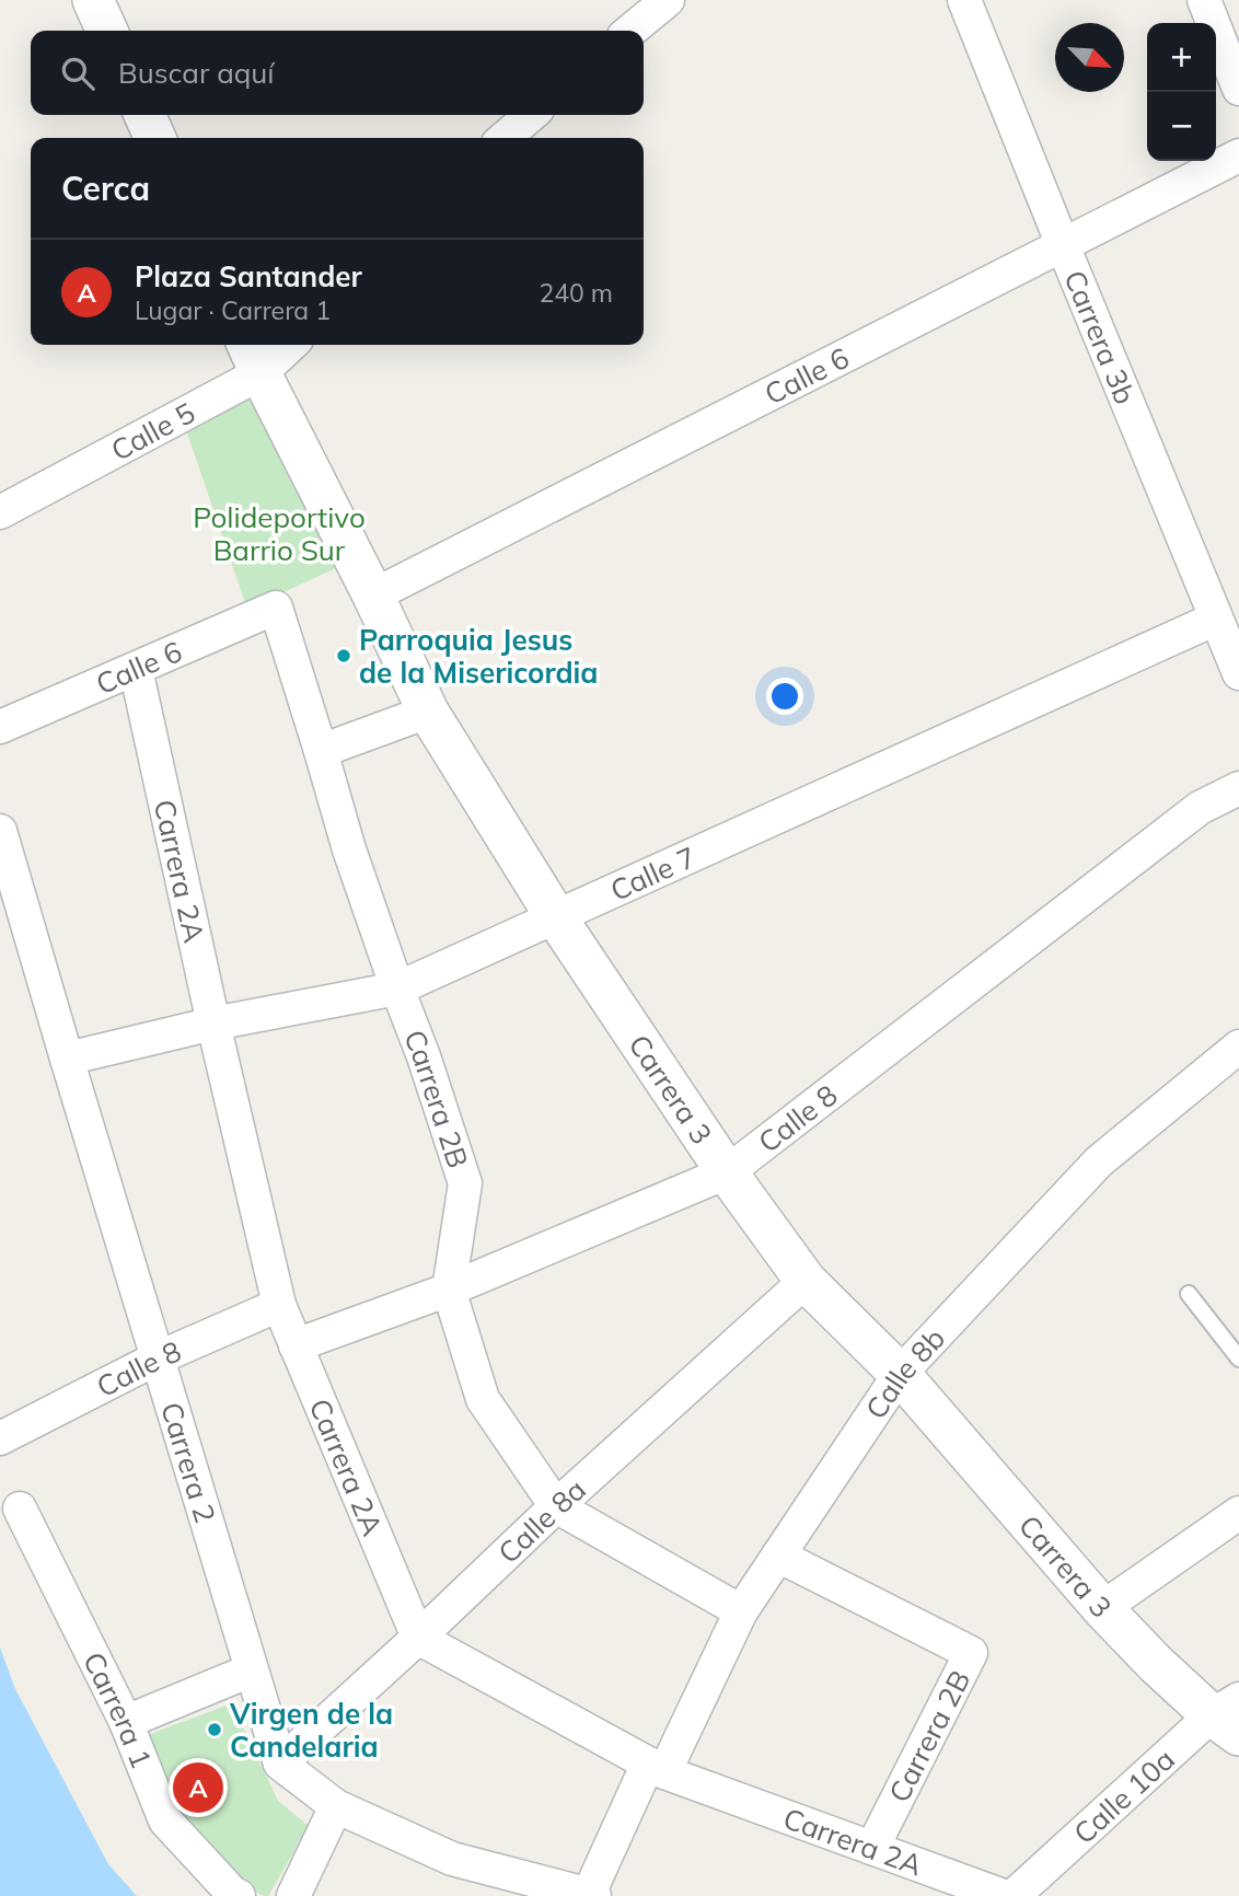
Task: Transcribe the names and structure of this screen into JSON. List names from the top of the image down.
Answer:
{
  "streets": {
    "street": [
      "Carrera 3b",
      "Calle 6",
      "Calle 5",
      "Carrera 2A",
      "Calle 7",
      "Carrera 3",
      "Carrera 2B",
      "Calle 8",
      "Calle 8b",
      "Carrera 2",
      "Calle 8a",
      "Carrera 1",
      "Calle 10a"
    ]
  },
  "crossings": [
    ["Carrera 3b", "Calle 6"],
    ["Carrera 3b", "Calle 7"],
    ["Calle 6", "Carrera 2A"],
    ["Calle 6", "Carrera 3"],
    ["Calle 6", "Carrera 2B"],
    ["Calle 5", "Carrera 3"],
    ["Carrera 2A", "Calle 7"],
    ["Carrera 2A", "Carrera 2B"],
    ["Carrera 2A", "Calle 8"],
    ["Carrera 2A", "Calle 8b"],
    ["Carrera 2A", "Calle 8a"],
    ["Calle 7", "Carrera 3"],
    ["Calle 7", "Carrera 2B"],
    ["Calle 7", "Carrera 2"],
    ["Carrera 3", "Calle 8"],
    ["Carrera 3", "Calle 8b"],
    ["Carrera 3", "Calle 8a"],
    ["Carrera 3", "Calle 10a"],
    ["Carrera 2B", "Calle 8"],
    ["Carrera 2B", "Calle 8b"],
    ["Carrera 2B", "Calle 8a"],
    ["Calle 8", "Carrera 2"],
    ["Carrera 2", "Calle 8a"]
  ],
  "parks": ["Polideportivo Barrio Sur"],
  "places": ["Parroquia Jesus de la Misericordia", "Virgen de la Candelaria"],
  "north": "bottom right",
  "page": {
    "map_buttons": ["+", "−"],
    "search": "Buscar aquí",
    "heading": "Cerca",
    "list": [
      {
        "mark": "A",
        "name": "Plaza Santander",
        "note": "Lugar · Carrera 1",
        "value": "240 m"
      }
    ],
    "pins": "A"
  }
}
